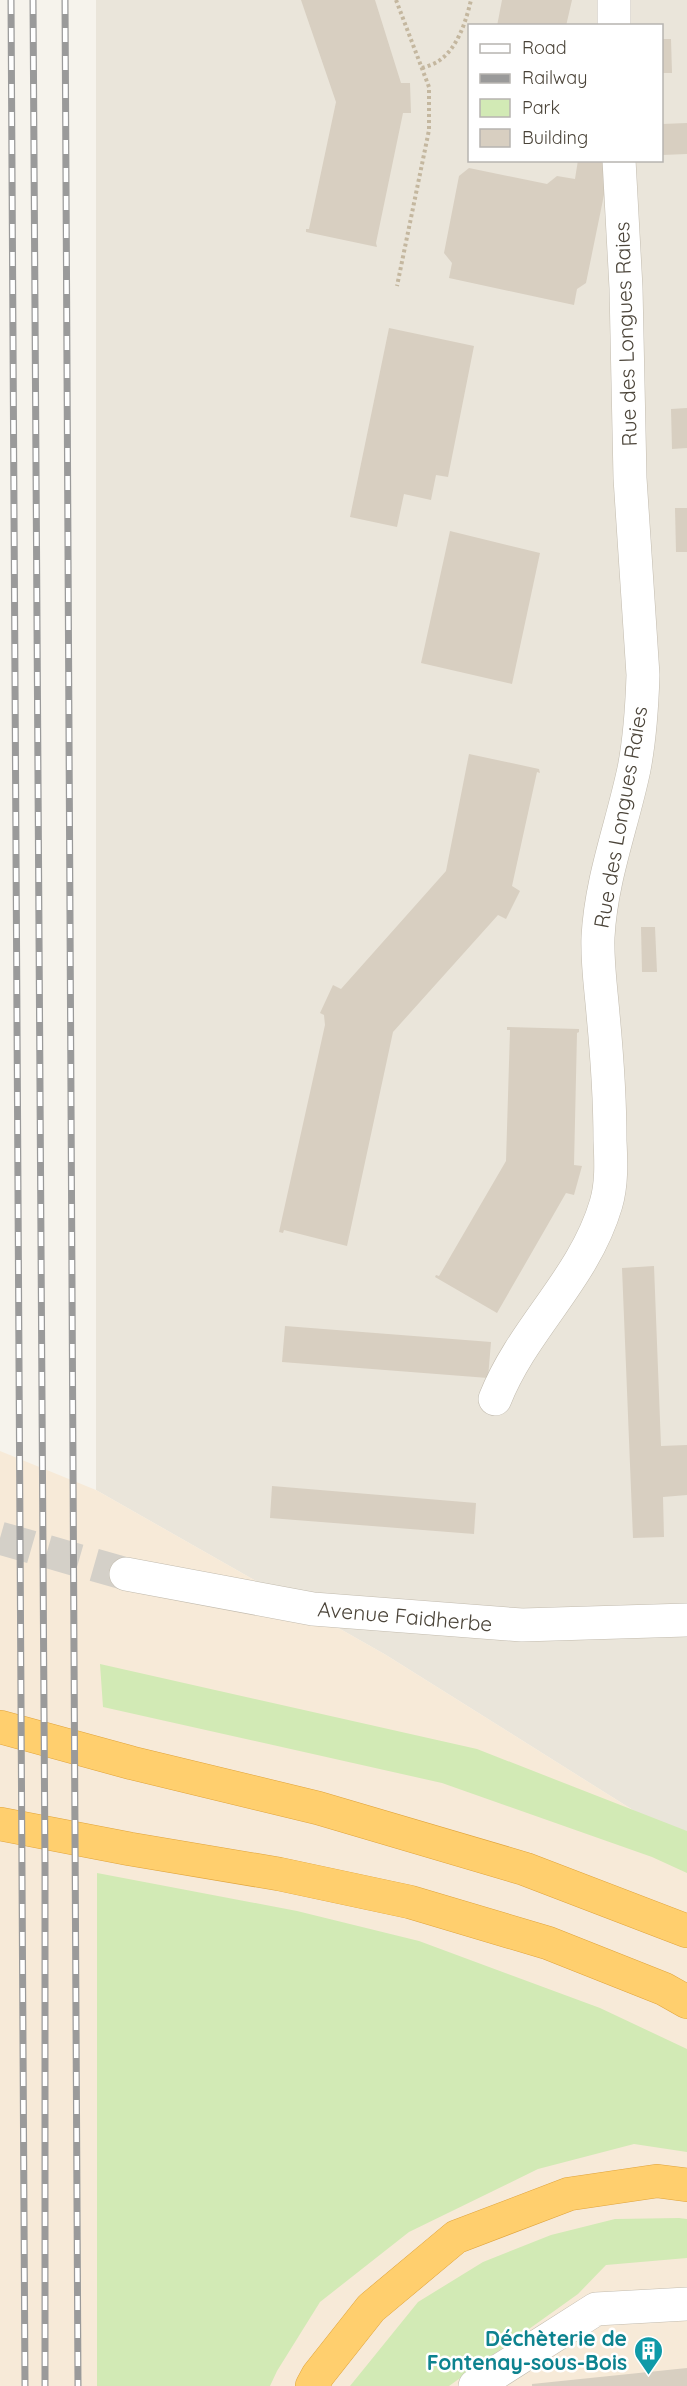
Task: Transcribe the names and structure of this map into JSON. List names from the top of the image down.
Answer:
{
  "streets": {
    "street": ["Rue des Longues Raies", "Avenue Faidherbe"]
  },
  "places": {
    "building": ["Déchèterie de Fontenay-sous-Bois"]
  },
  "legend": [
    "Road",
    "Railway",
    "Park",
    "Building"
  ]
}
